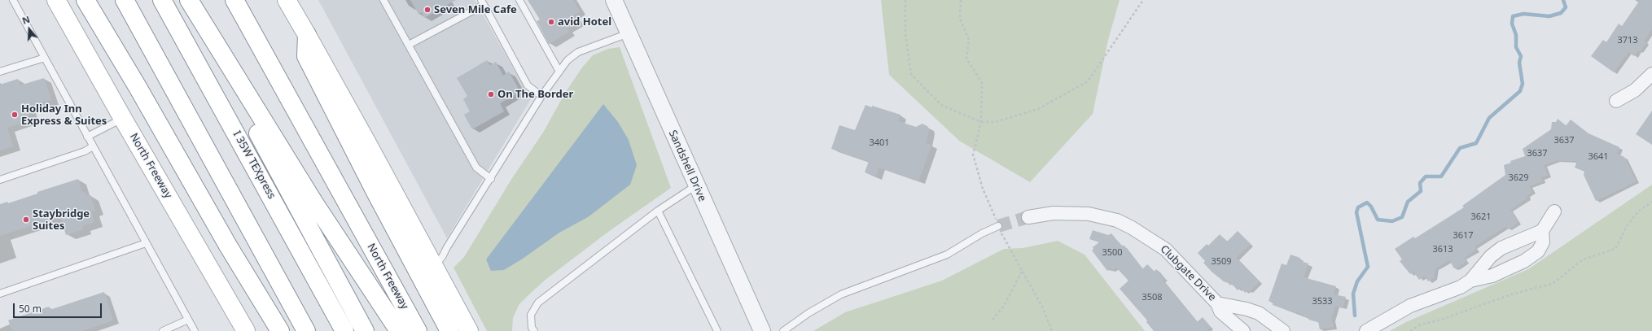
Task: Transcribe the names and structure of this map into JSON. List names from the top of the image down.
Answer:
{
  "streets": {
    "main road": ["I 35W TEXpress", "North Freeway"],
    "street": ["Sandshell Drive", "Clubgate Drive"]
  },
  "places": [
    "Seven Mile Cafe",
    "avid Hotel",
    "On The Border",
    "Holiday Inn Express & Suites",
    "Staybridge Suites"
  ],
  "house_numbers": [
    "3713",
    "3637",
    "3401",
    "3637",
    "3641",
    "3629",
    "3621",
    "3617",
    "3613",
    "3500",
    "3509",
    "3508",
    "3533"
  ],
  "scale_bar": "50 m",
  "north": "top"
}
